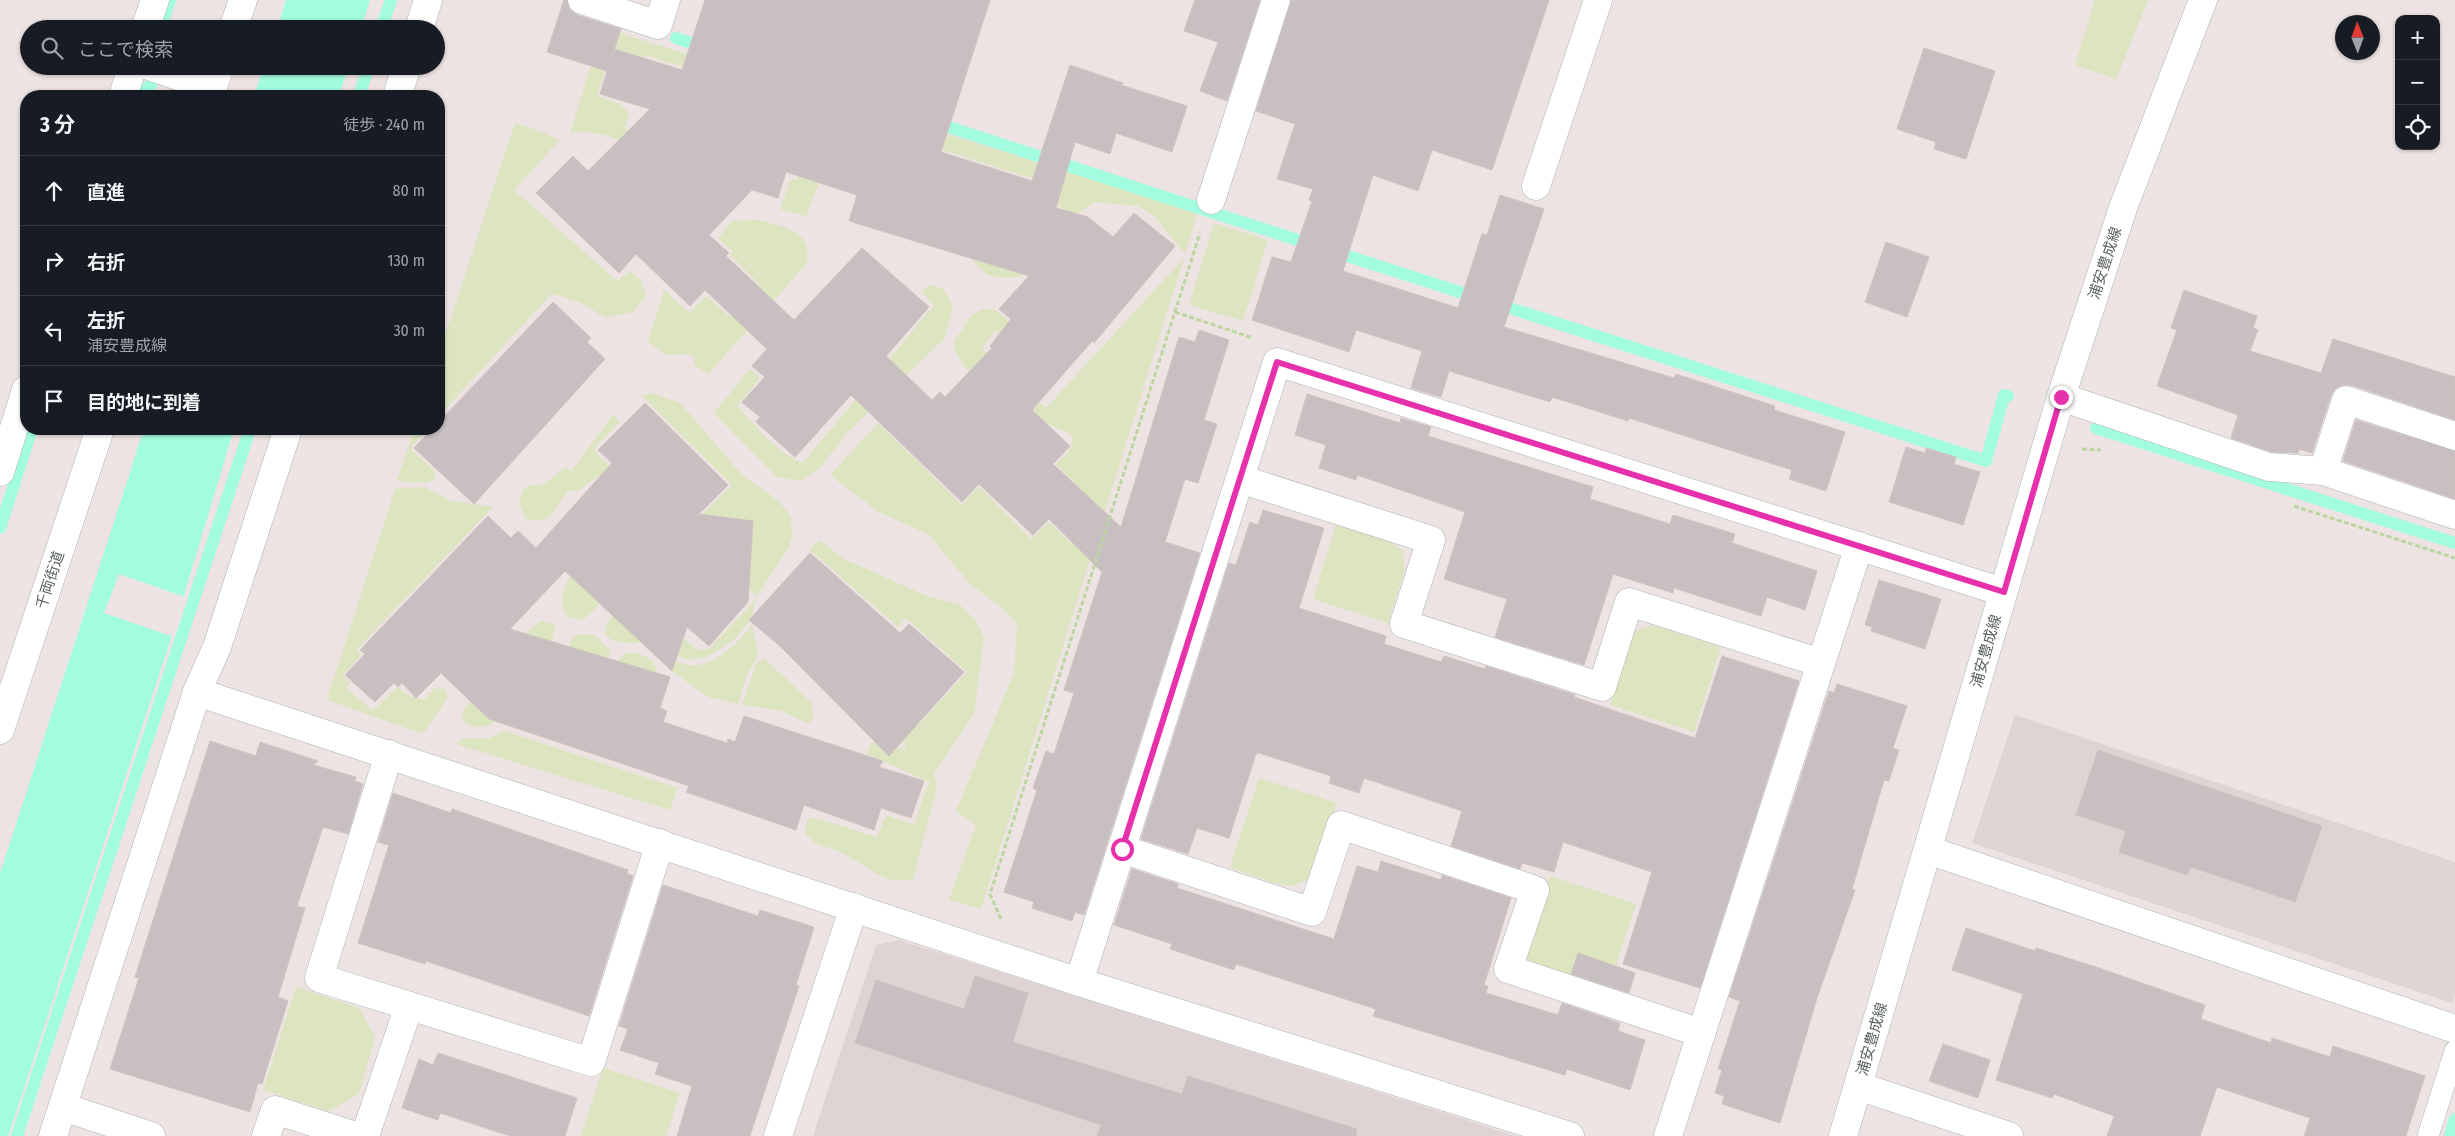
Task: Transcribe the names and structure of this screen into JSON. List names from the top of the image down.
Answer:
{
  "streets": {
    "street": ["浦安豊成線", "千両街道"]
  },
  "north": "top",
  "page": {
    "map_buttons": ["+", "−"],
    "search": "ここで検索",
    "heading": ["3 分", "徒歩 · 240 m"],
    "list": [
      ["直進", "80 m"],
      ["右折", "130 m"],
      ["左折", "浦安豊成線", "30 m"],
      "目的地に到着"
    ]
  }
}
